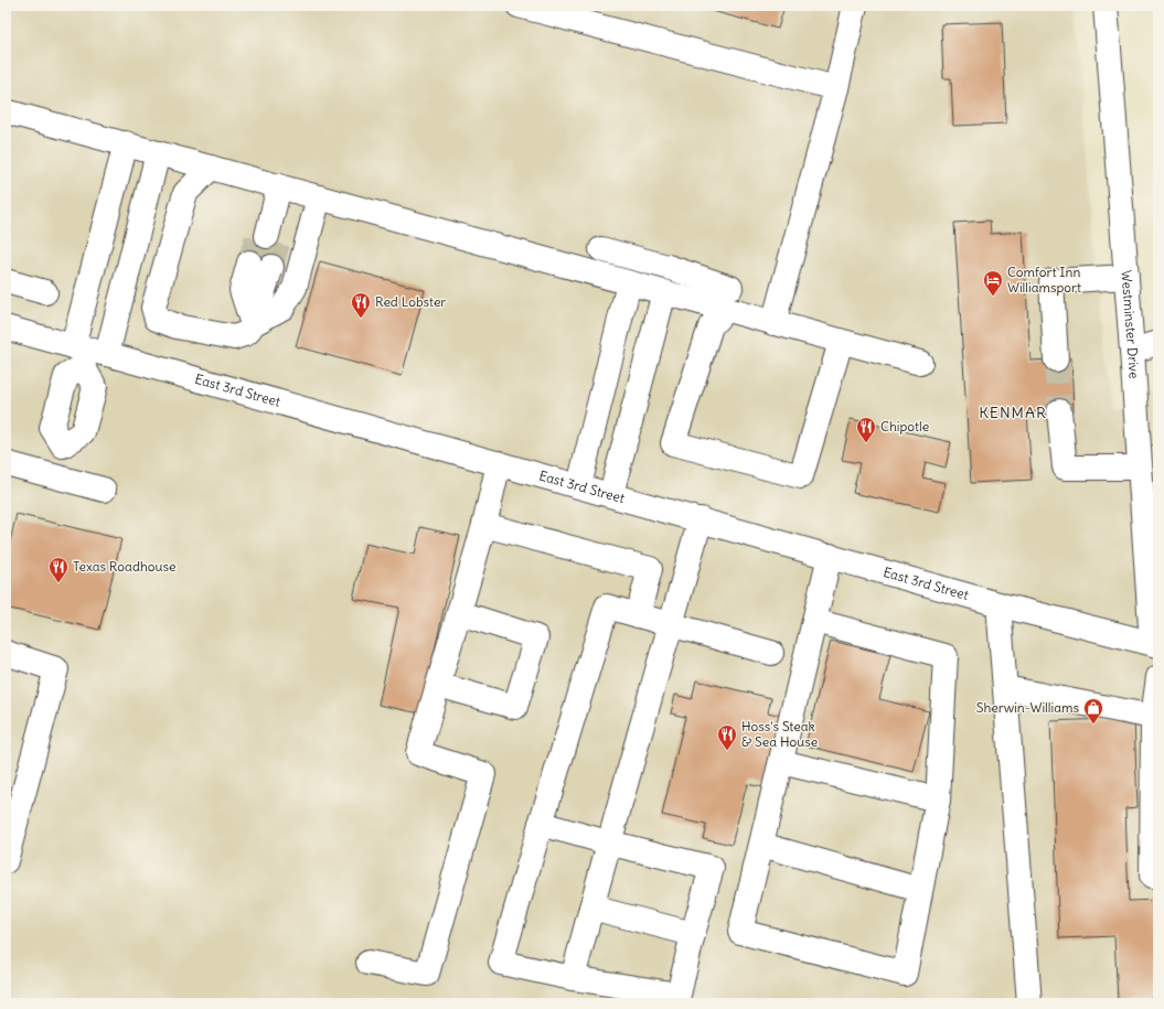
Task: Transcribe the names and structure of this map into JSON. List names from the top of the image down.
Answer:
{
  "streets": {
    "main road": ["Westminster Drive", "East 3rd Street"]
  },
  "crossings": [
    ["Westminster Drive", "East 3rd Street"]
  ],
  "districts": ["KENMAR"],
  "places": {
    "hotel": ["Comfort Inn Williamsport"],
    "restaurant": [
      "Red Lobster",
      "Chipotle",
      "Texas Roadhouse",
      "Hoss's Steak & Sea House"
    ],
    "shop": ["Sherwin-Williams"]
  }
}
